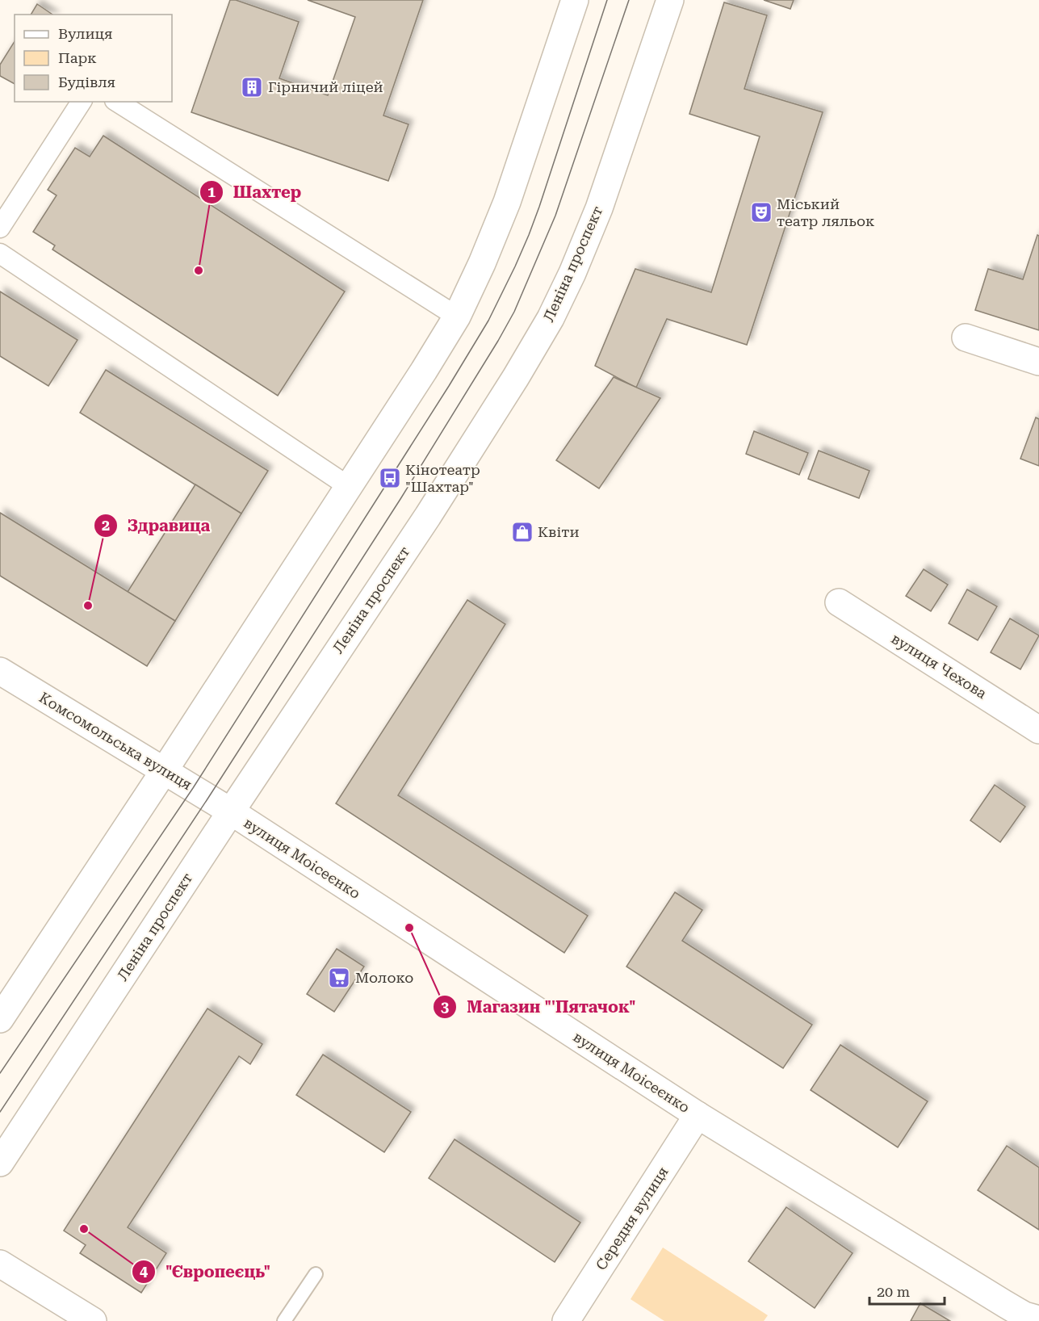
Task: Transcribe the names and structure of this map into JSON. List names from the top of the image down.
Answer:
{
  "streets": {
    "main road": [
      "Леніна проспект",
      "вулиця Чехова",
      "Комсомольська вулиця",
      "вулиця Моісеєнко",
      "Середня вулиця"
    ]
  },
  "crossings": [
    ["Леніна проспект", "Комсомольська вулиця"],
    ["Леніна проспект", "вулиця Моісеєнко"],
    ["Комсомольська вулиця", "вулиця Моісеєнко"],
    ["вулиця Моісеєнко", "Середня вулиця"]
  ],
  "places": {
    "building": ["Гірничий ліцей"],
    "theatre": ["Міський театр ляльок"],
    "other": [
      "Шахтер",
      "Здравица",
      "Магазин \"'Пятачок\"",
      "\"Європеєць\""
    ],
    "bus stop": ["Кінотеатр \"Шахтар\""],
    "shop": ["Квіти"],
    "supermarket": ["Молоко"]
  },
  "legend": ["Вулиця", "Парк", "Будівля"],
  "scale_bar": "20 m"
}
